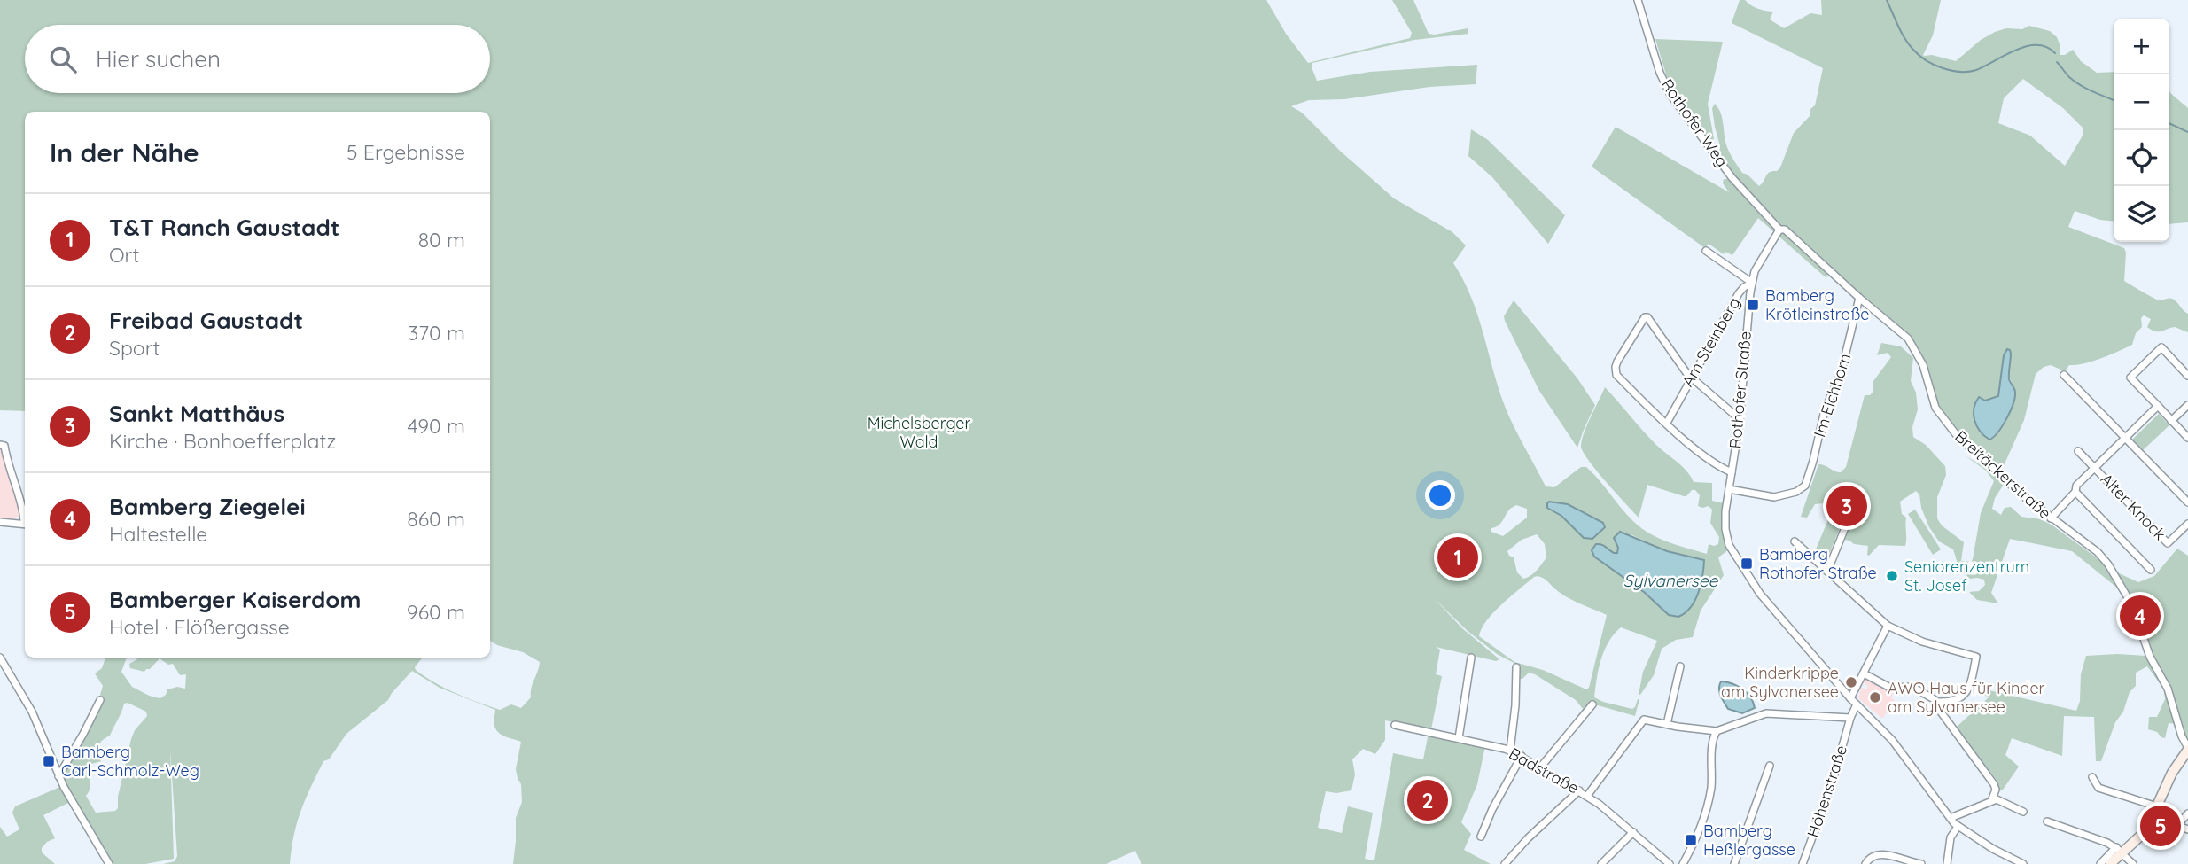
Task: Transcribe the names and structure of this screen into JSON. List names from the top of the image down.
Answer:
{
  "streets": {
    "street": [
      "Rothofer Weg",
      "Am Steinberg",
      "Rothofer Straße",
      "Im Eichhorn",
      "Breitäckerstraße",
      "Alter Knock",
      "Badstraße",
      "Höhenstraße"
    ]
  },
  "crossings": [
    ["Rothofer Weg", "Rothofer Straße"],
    ["Rothofer Weg", "Breitäckerstraße"],
    ["Am Steinberg", "Rothofer Straße"],
    ["Rothofer Straße", "Im Eichhorn"],
    ["Rothofer Straße", "Breitäckerstraße"],
    ["Rothofer Straße", "Höhenstraße"],
    ["Im Eichhorn", "Breitäckerstraße"]
  ],
  "water": ["Sylvanersee"],
  "parks": ["Michelsberger Wald"],
  "places": {
    "transit": [
      "Bamberg Krötleinstraße",
      "Bamberg Rothofer Straße",
      "Bamberg Carl-Schmolz-Weg",
      "Bamberg Heßlergasse"
    ],
    "other": ["Seniorenzentrum St. Josef", "Kinderkrippe am Sylvanersee", "AWO Haus für Kinder am Sylvanersee"]
  },
  "page": {
    "map_buttons": ["+", "−"],
    "search": "Hier suchen",
    "heading": ["In der Nähe", "5 Ergebnisse"],
    "list": [
      {
        "mark": "1",
        "name": "T&T Ranch Gaustadt",
        "note": "Ort",
        "value": "80 m"
      },
      {
        "mark": "2",
        "name": "Freibad Gaustadt",
        "note": "Sport",
        "value": "370 m"
      },
      {
        "mark": "3",
        "name": "Sankt Matthäus",
        "note": "Kirche · Bonhoefferplatz",
        "value": "490 m"
      },
      {
        "mark": "4",
        "name": "Bamberg Ziegelei",
        "note": "Haltestelle",
        "value": "860 m"
      },
      {
        "mark": "5",
        "name": "Bamberger Kaiserdom",
        "note": "Hotel · Flößergasse",
        "value": "960 m"
      }
    ],
    "pins": [
      "3",
      "1",
      "4",
      "2",
      "5"
    ]
  }
}
